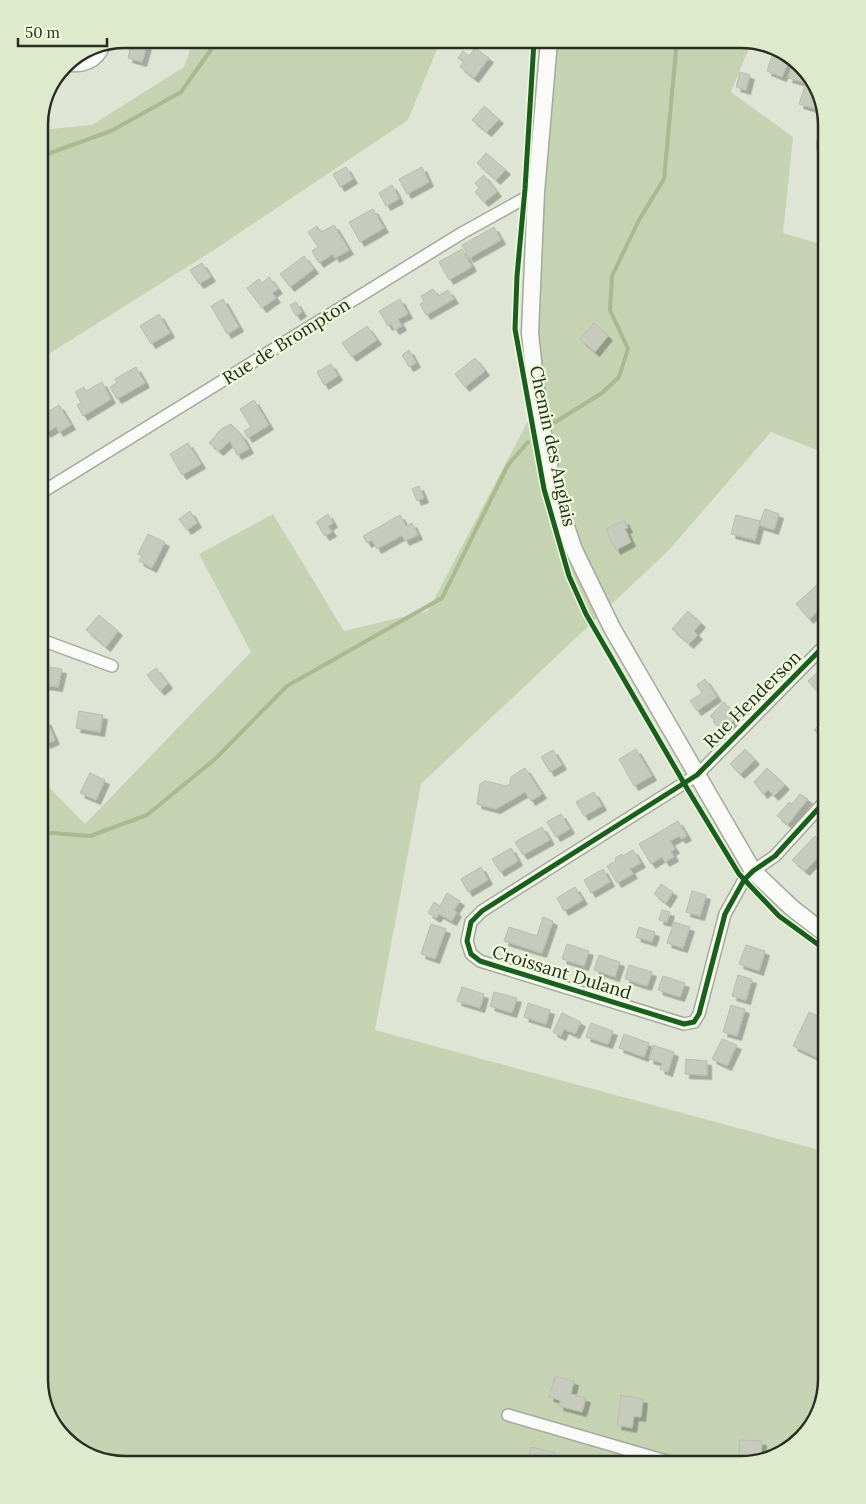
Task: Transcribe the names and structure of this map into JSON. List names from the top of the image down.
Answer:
{
  "streets": {
    "street": [
      "Rue de Brompton",
      "Chemin des Anglais",
      "Rue Henderson",
      "Croissant Duland"
    ]
  },
  "crossings": [
    ["Rue de Brompton", "Chemin des Anglais"],
    ["Chemin des Anglais", "Rue Henderson"],
    ["Chemin des Anglais", "Croissant Duland"],
    ["Rue Henderson", "Croissant Duland"]
  ],
  "scale_bar": "50 m"
}
